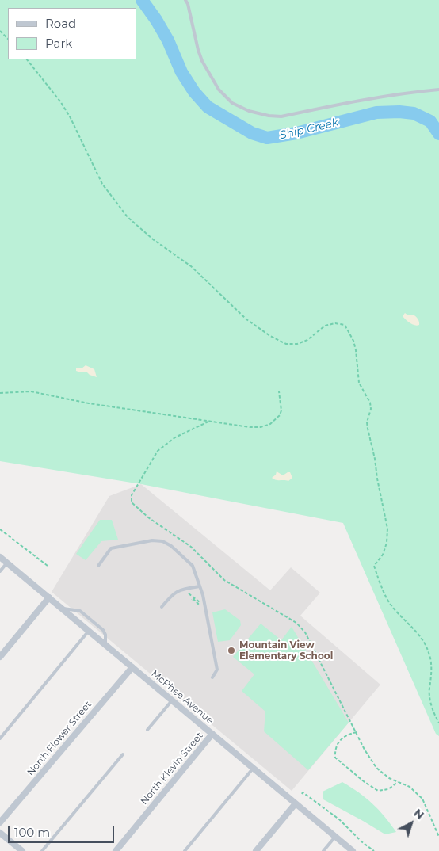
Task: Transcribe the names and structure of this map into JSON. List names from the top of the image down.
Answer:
{
  "streets": {
    "street": ["McPhee Avenue", "North Flower Street", "North Klevin Street"]
  },
  "crossings": [
    ["McPhee Avenue", "North Flower Street"],
    ["McPhee Avenue", "North Klevin Street"]
  ],
  "water": ["Ship Creek"],
  "places": ["Mountain View Elementary School"],
  "legend": ["Road", "Park"],
  "scale_bar": "100 m",
  "north": "top right"
}
